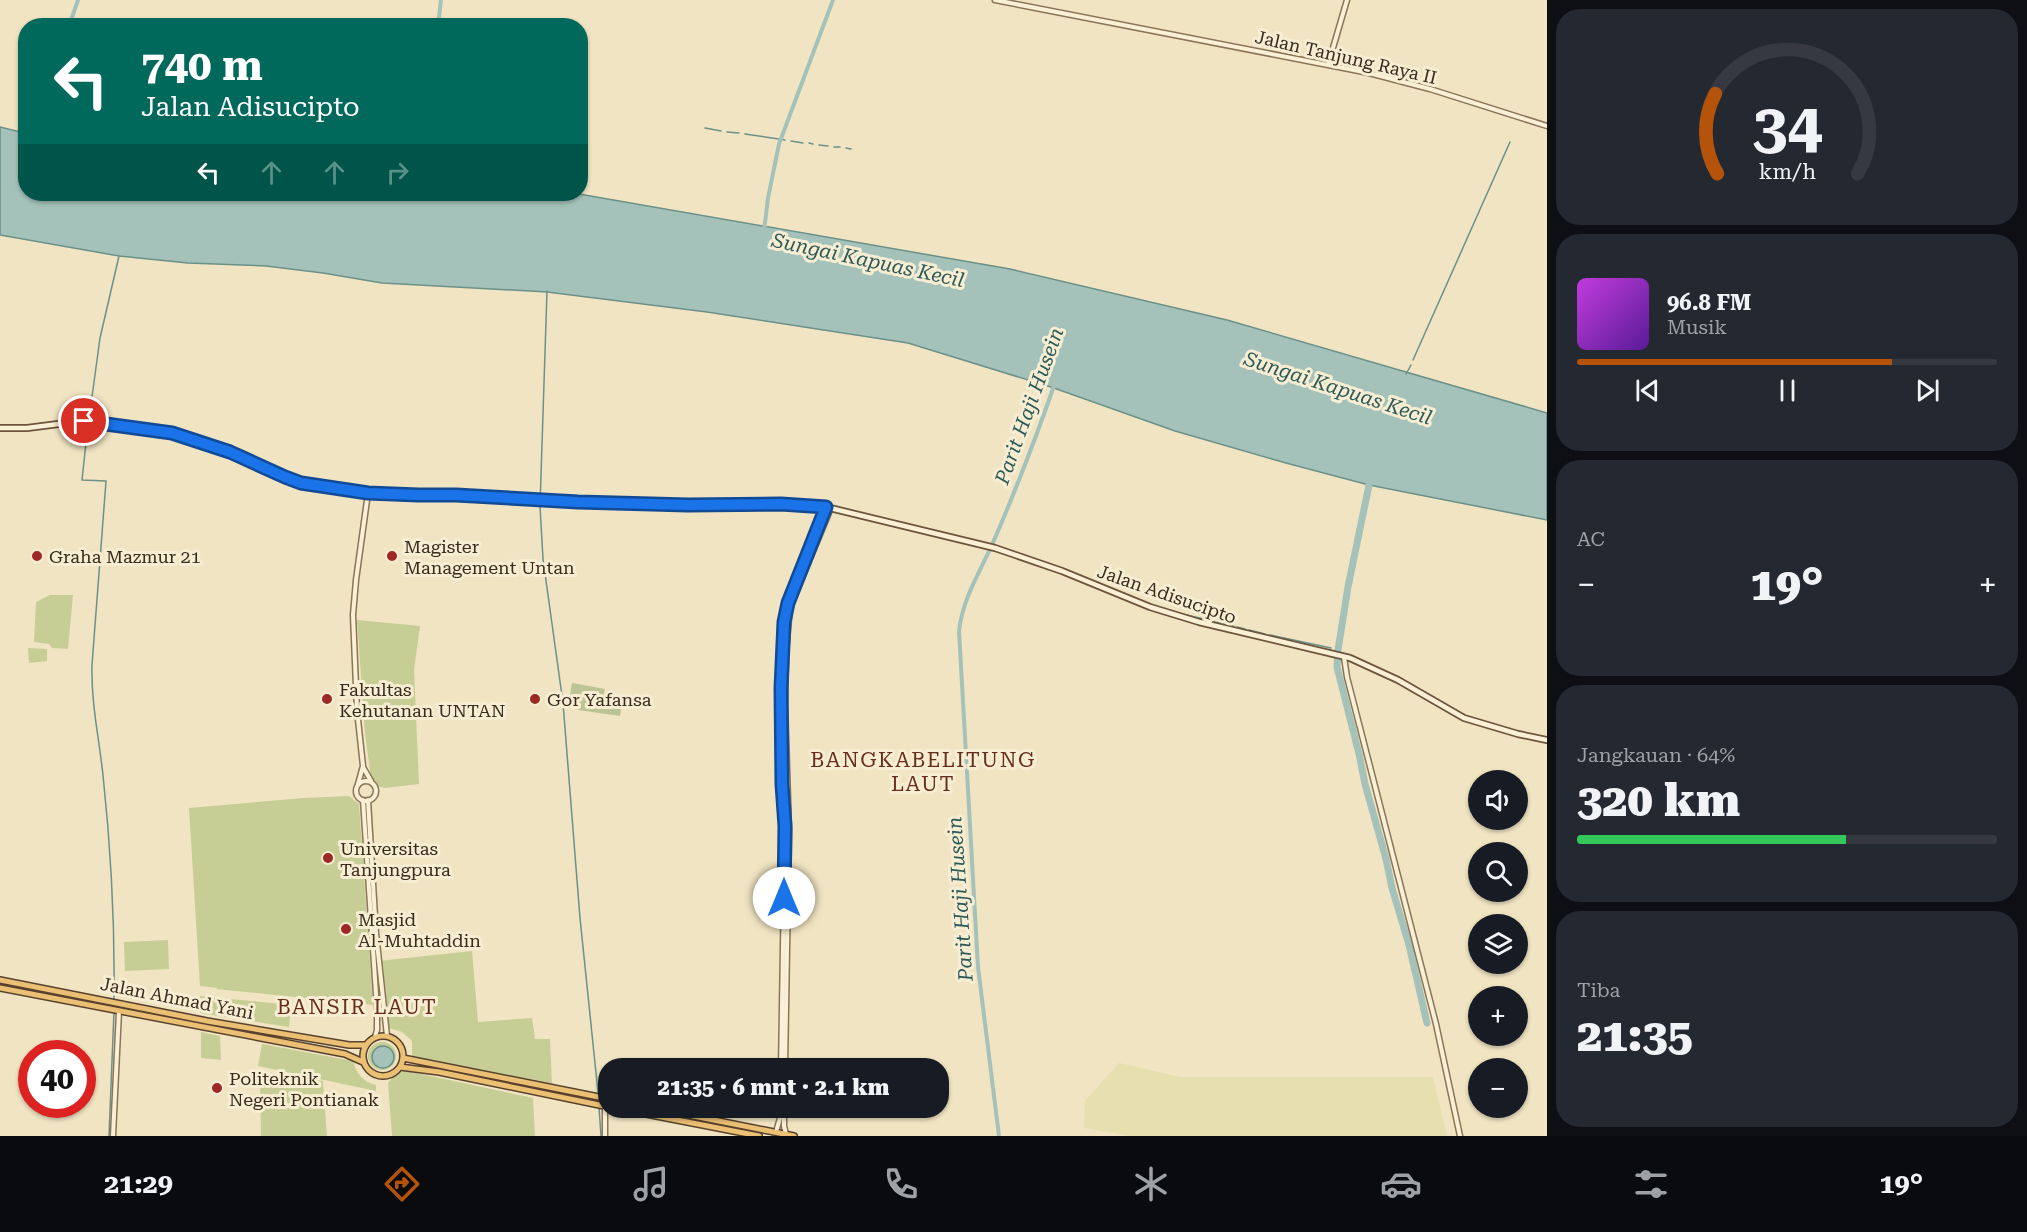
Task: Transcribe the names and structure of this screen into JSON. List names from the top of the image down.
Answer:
{
  "streets": {
    "highway": ["Jalan Ahmad Yani"],
    "main road": ["Jalan Adisucipto"],
    "street": ["Jalan Tanjung Raya II"]
  },
  "districts": ["BANGKABELITUNG LAUT", "BANSIR LAUT"],
  "water": ["Sungai Kapuas Kecil", "Parit Haji Husein"],
  "places": [
    "Graha Mazmur 21",
    "Magister Management Untan",
    "Fakultas Kehutanan UNTAN",
    "Gor Yafansa",
    "Universitas Tanjungpura",
    "Masjid Al-Muhtaddin",
    "Politeknik Negeri Pontianak"
  ],
  "page": {
    "turn": ["740 m", "Jalan Adisucipto"],
    "song": ["96.8 FM", "Musik"],
    "tile": [
      "AC",
      ["Jangkauan · 64%", "320 km"],
      ["Tiba", "21:35"]
    ],
    "heat": ["−", "19°", "+"],
    "map_buttons": ["+", "−"],
    "limit": "40",
    "trip": "21:35 · 6 mnt · 2.1 km",
    "tabs": ["21:29", "19°"],
    "gauge": ["34", "km/h"]
  }
}
